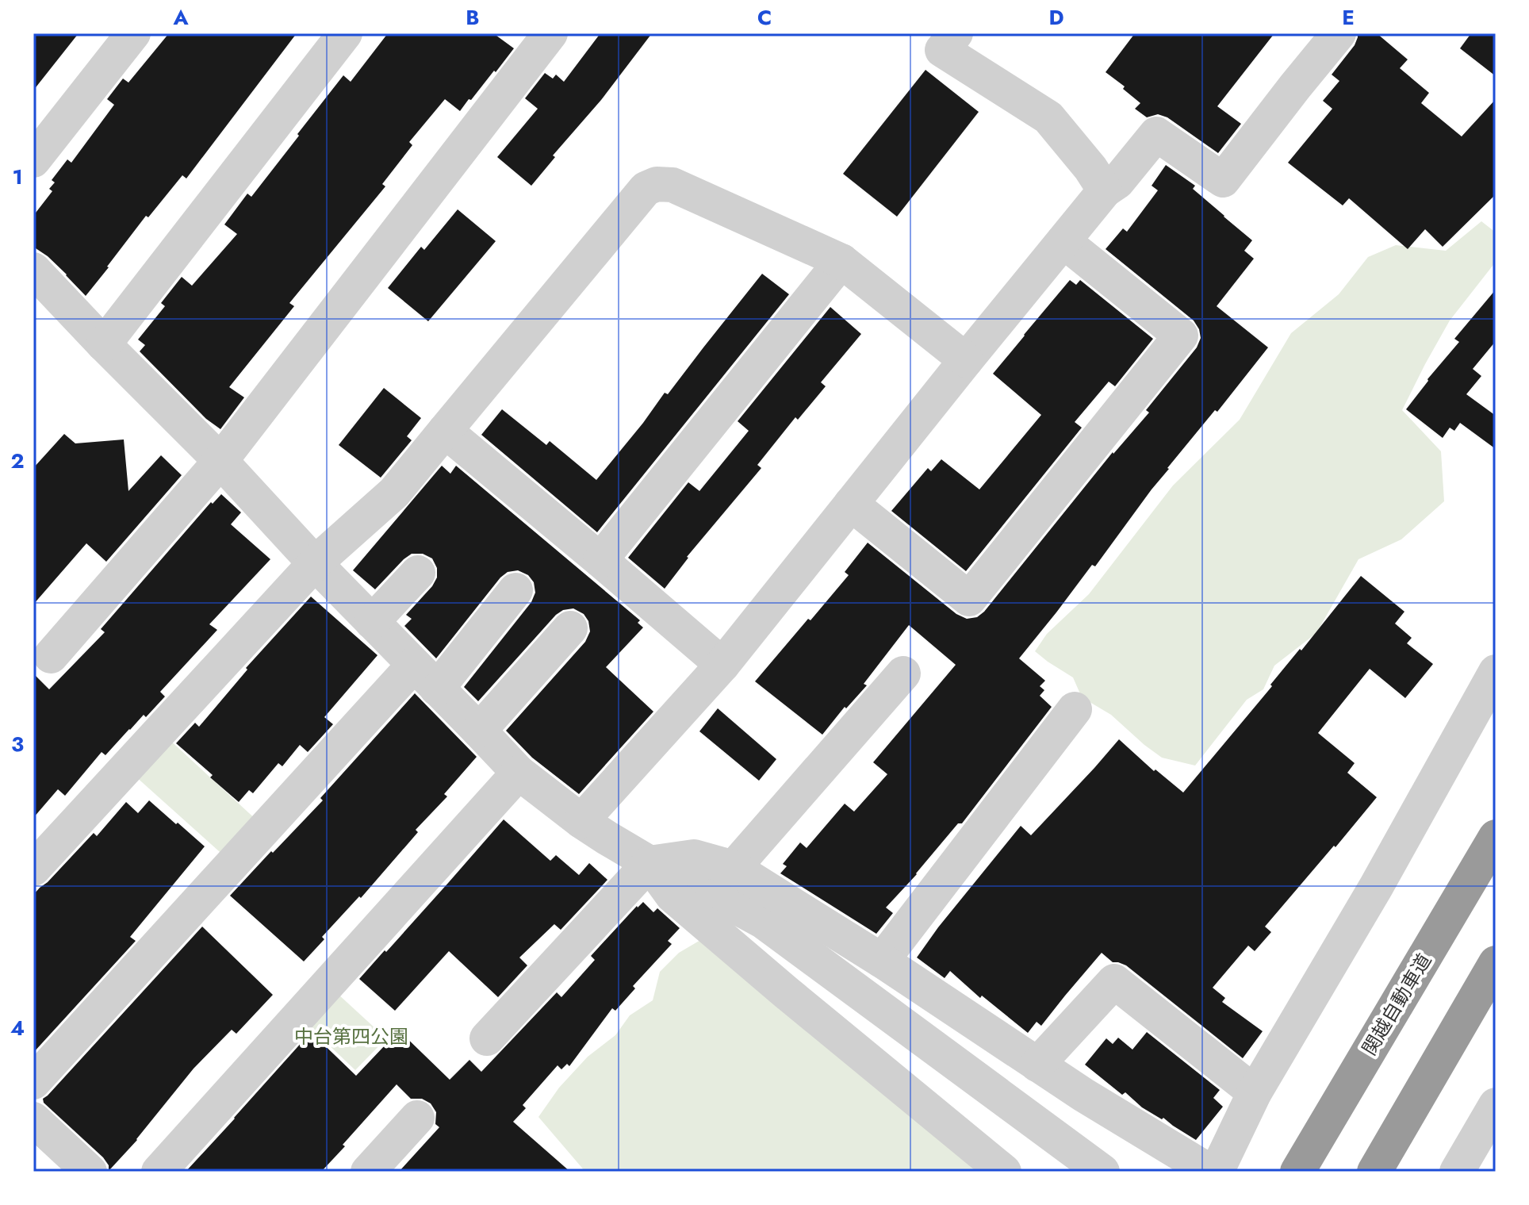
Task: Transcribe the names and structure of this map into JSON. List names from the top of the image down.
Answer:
{
  "streets": {
    "highway": ["関越自動車道"]
  },
  "parks": ["中台第四公園"],
  "grid": {
    "columns": [
      "A",
      "B",
      "C",
      "D",
      "E"
    ],
    "rows": [
      "1",
      "2",
      "3",
      "4"
    ]
  }
}
